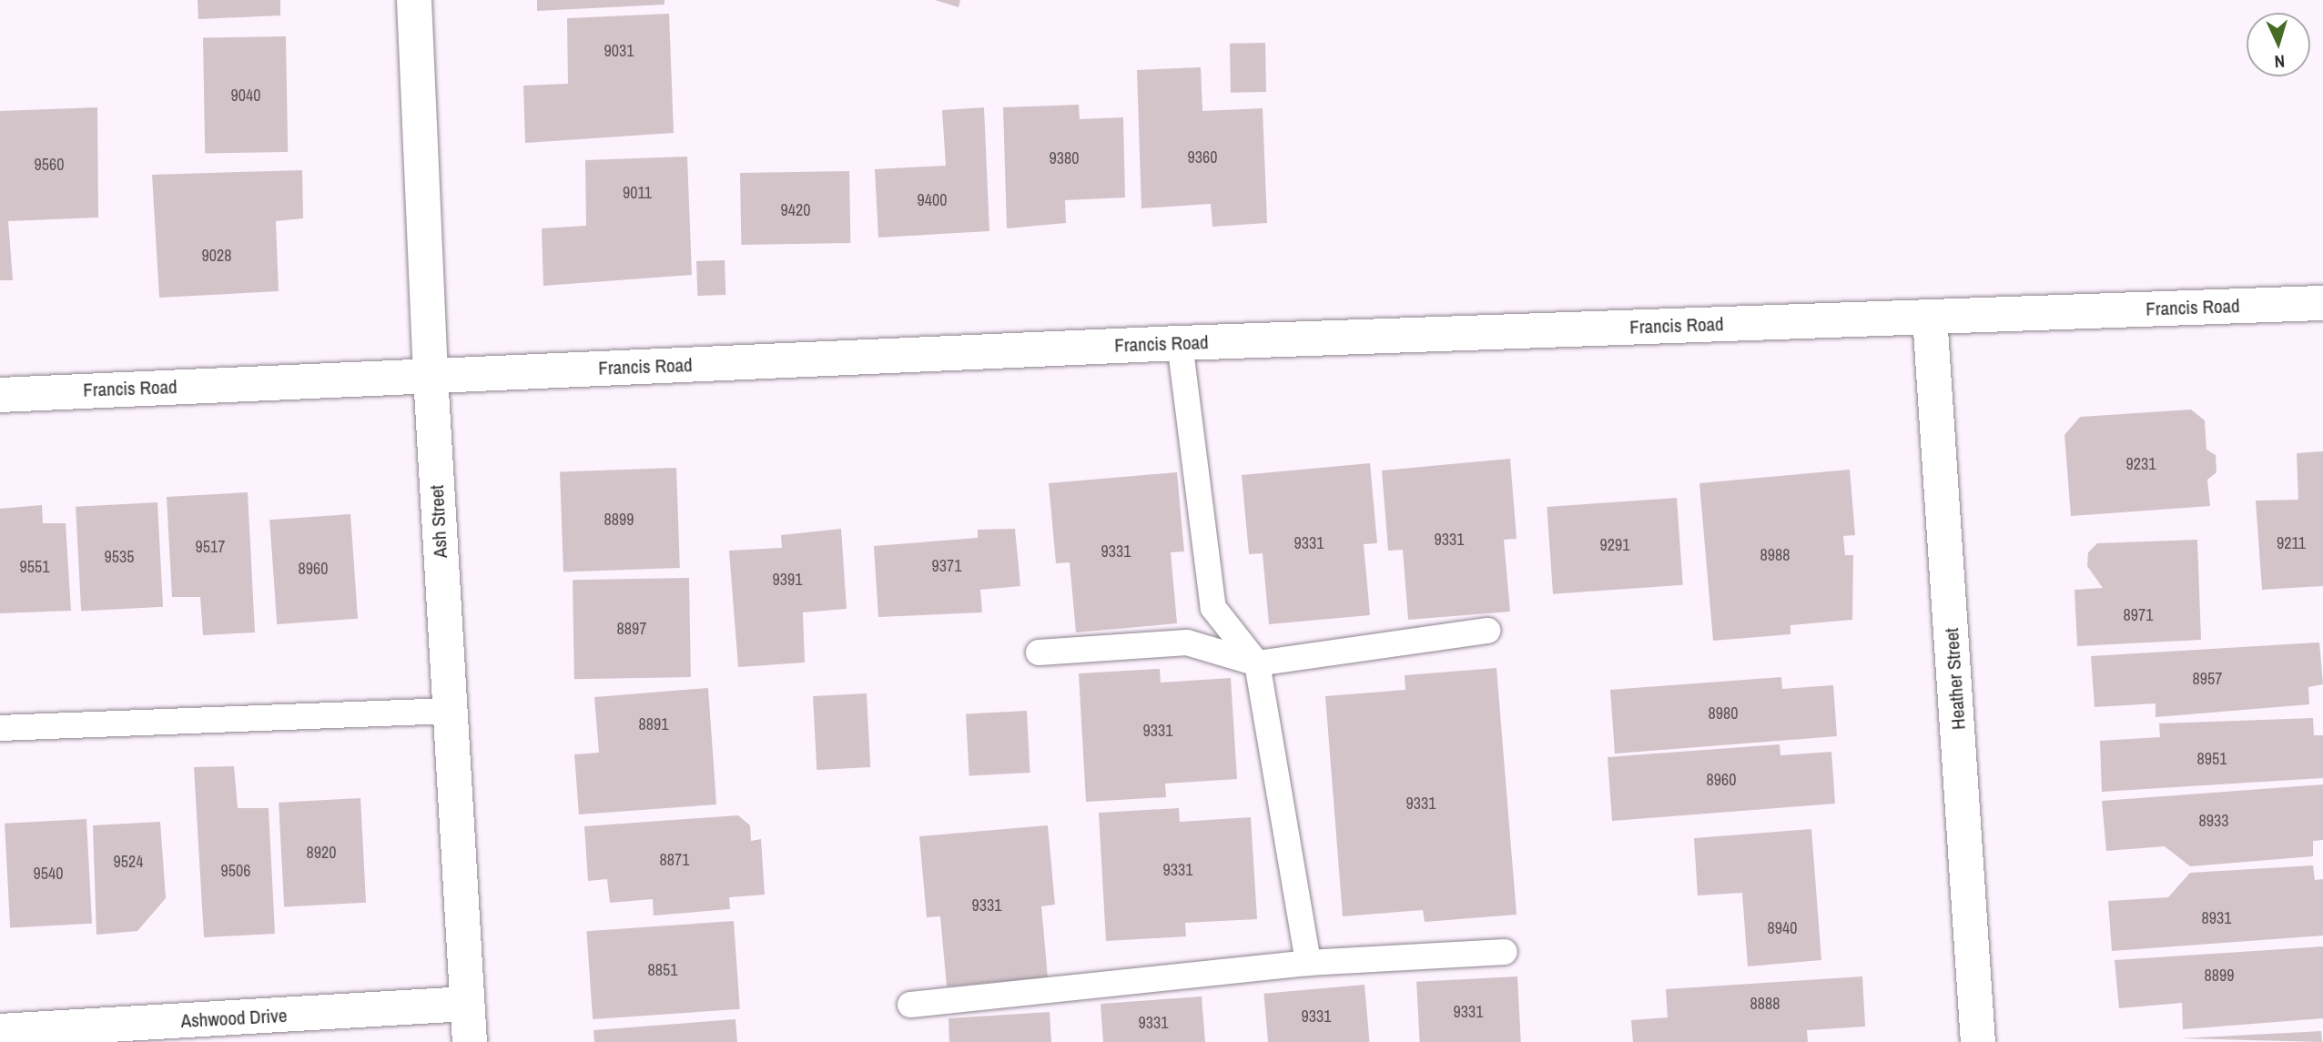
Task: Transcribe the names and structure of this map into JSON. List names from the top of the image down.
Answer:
{
  "streets": {
    "street": [
      "Francis Road",
      "Ash Street",
      "Heather Street",
      "Ashwood Drive"
    ]
  },
  "crossings": [
    ["Francis Road", "Ash Street"],
    ["Francis Road", "Heather Street"],
    ["Ash Street", "Ashwood Drive"]
  ],
  "house_numbers": [
    "9031",
    "9040",
    "9360",
    "9380",
    "9560",
    "9011",
    "9400",
    "9420",
    "9028",
    "9231",
    "8899",
    "9331",
    "9331",
    "9211",
    "9291",
    "9517",
    "9331",
    "8988",
    "9535",
    "9371",
    "9551",
    "8960",
    "9391",
    "8971",
    "8897",
    "8957",
    "8980",
    "8891",
    "9331",
    "8951",
    "8960",
    "9331",
    "8933",
    "8920",
    "8871",
    "9524",
    "9331",
    "9506",
    "9540",
    "9331",
    "8931",
    "8940",
    "8851",
    "8899",
    "8888",
    "9331",
    "9331",
    "9331"
  ],
  "north": "bottom"
}
